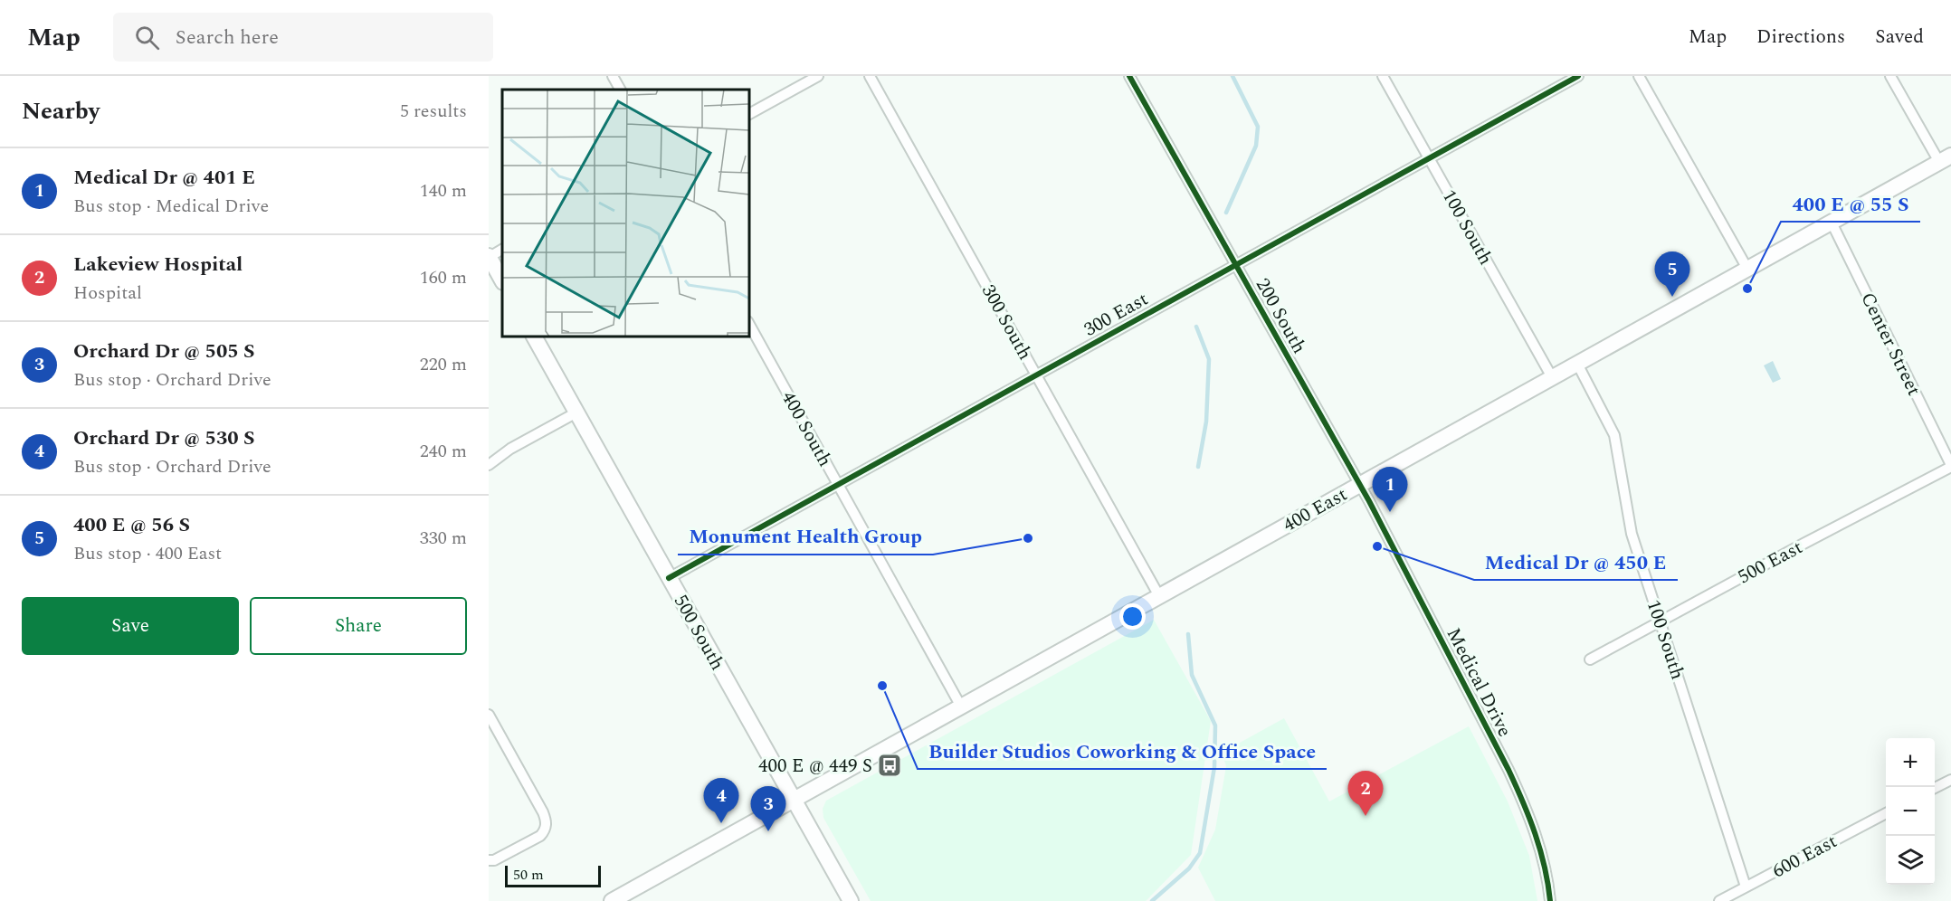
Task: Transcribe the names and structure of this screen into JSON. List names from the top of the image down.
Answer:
{
  "streets": {
    "main road": ["400 East", "500 South"],
    "street": [
      "100 South",
      "300 East",
      "200 South",
      "300 South",
      "Center Street",
      "400 South",
      "500 East",
      "Medical Drive",
      "600 East"
    ]
  },
  "crossings": [
    ["100 South", "300 East"],
    ["100 South", "400 East"],
    ["100 South", "500 East"],
    ["100 South", "600 East"],
    ["300 East", "200 South"],
    ["300 East", "300 South"],
    ["300 East", "400 South"],
    ["300 East", "500 South"],
    ["200 South", "400 East"],
    ["200 South", "Medical Drive"],
    ["300 South", "400 East"],
    ["Center Street", "400 East"],
    ["Center Street", "500 East"],
    ["400 South", "400 East"],
    ["400 East", "500 South"],
    ["400 East", "Medical Drive"]
  ],
  "places": {
    "other": [
      "400 E @ 55 S",
      "Monument Health Group",
      "Medical Dr @ 450 E",
      "Builder Studios Coworking & Office Space"
    ],
    "bus stop": ["400 E @ 449 S"]
  },
  "scale_bar": "50 m",
  "page": {
    "header": "Map",
    "search": "Search here",
    "nav": ["Map", "Directions", "Saved"],
    "heading": ["Nearby", "5 results"],
    "list": [
      {
        "mark": "1",
        "name": "Medical Dr @ 401 E",
        "note": "Bus stop · Medical Drive",
        "value": "140 m"
      },
      {
        "mark": "2",
        "name": "Lakeview Hospital",
        "note": "Hospital",
        "value": "160 m"
      },
      {
        "mark": "3",
        "name": "Orchard Dr @ 505 S",
        "note": "Bus stop · Orchard Drive",
        "value": "220 m"
      },
      {
        "mark": "4",
        "name": "Orchard Dr @ 530 S",
        "note": "Bus stop · Orchard Drive",
        "value": "240 m"
      },
      {
        "mark": "5",
        "name": "400 E @ 56 S",
        "note": "Bus stop · 400 East",
        "value": "330 m"
      }
    ],
    "pins": [
      "5",
      "1",
      "2",
      "4",
      "3"
    ],
    "buttons": ["Save", "Share"],
    "map_buttons": ["+", "−"],
    "scale": "50 m"
  }
}
